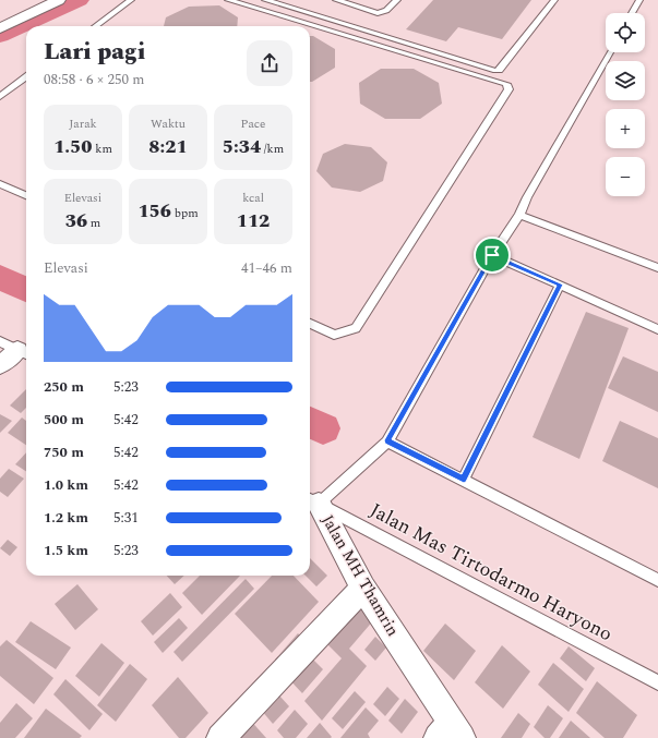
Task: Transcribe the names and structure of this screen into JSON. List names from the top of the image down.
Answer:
{
  "streets": {
    "street": ["Jalan MH Thamrin"],
    "lane": ["Jalan Mas Tirtodarmo Haryono"]
  },
  "crossings": [
    ["Jalan Mas Tirtodarmo Haryono", "Jalan MH Thamrin"]
  ],
  "page": {
    "map_buttons": ["+", "−"],
    "heading": ["Lari pagi", "08:58 · 6 × 250 m"],
    "stats": [
      ["Jarak", "1.50 km"],
      ["Waktu", "8:21"],
      ["Pace", "5:34 /km"],
      ["Elevasi", "36 m"],
      ["156 bpm"],
      ["kcal", "112"]
    ],
    "chart": ["Elevasi", "41–46 m"],
    "list": [
      {
        "name": "250 m",
        "note": "5:23"
      },
      {
        "name": "500 m",
        "note": "5:42"
      },
      {
        "name": "750 m",
        "note": "5:42"
      },
      {
        "name": "1.0 km",
        "note": "5:42"
      },
      {
        "name": "1.2 km",
        "note": "5:31"
      },
      {
        "name": "1.5 km",
        "note": "5:23"
      }
    ]
  }
}
